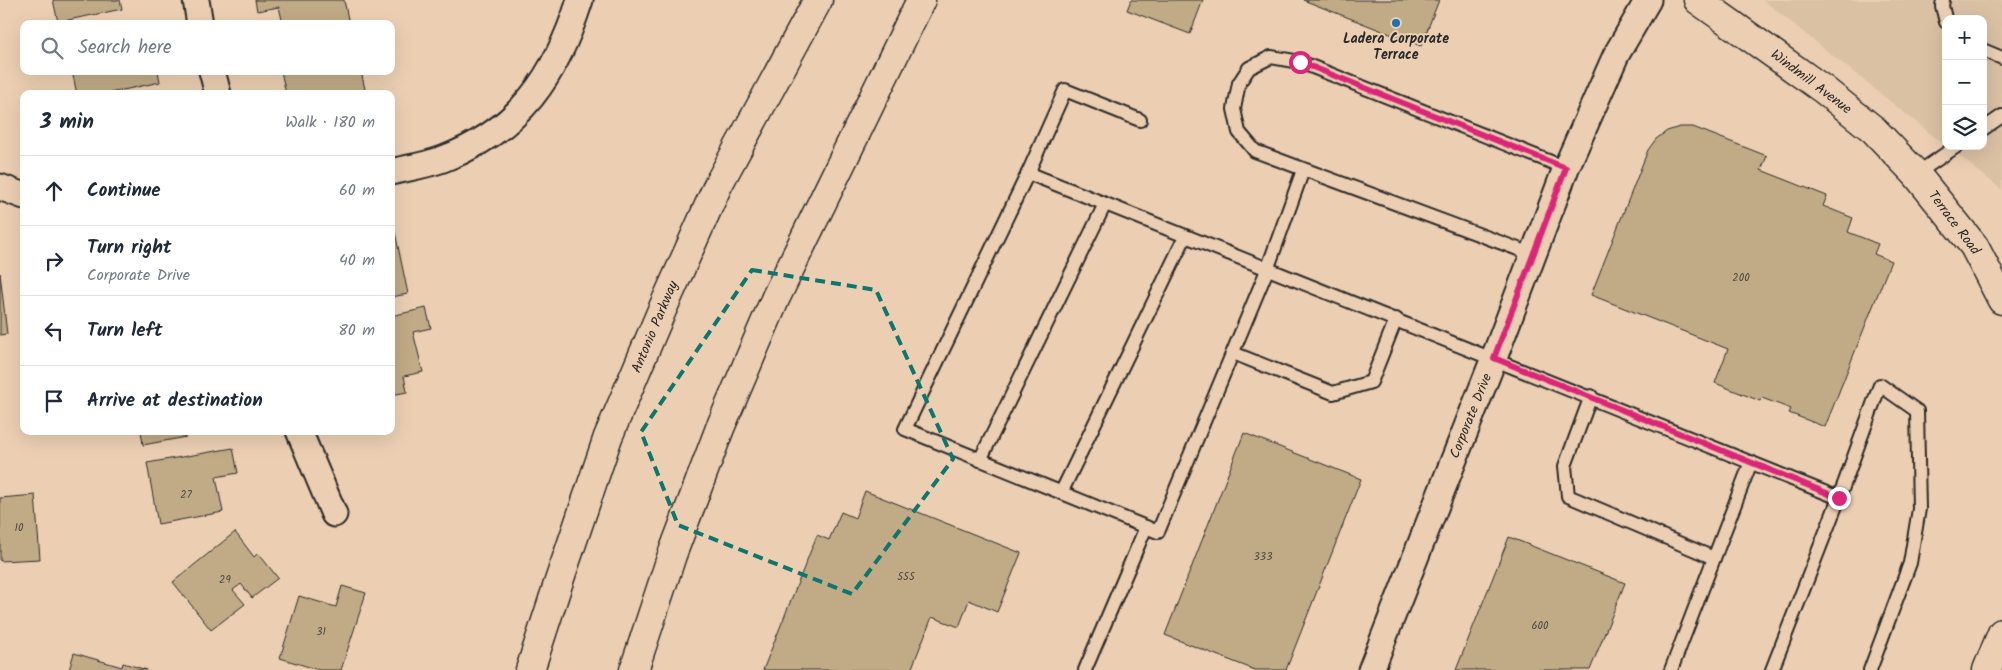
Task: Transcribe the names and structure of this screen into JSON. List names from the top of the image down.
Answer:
{
  "streets": {
    "main road": ["Windmill Avenue", "Terrace Road", "Antonio Parkway"],
    "street": ["Corporate Drive"]
  },
  "crossings": [
    ["Windmill Avenue", "Terrace Road"]
  ],
  "places": ["Ladera Corporate Terrace"],
  "house_numbers": [
    "200",
    "27",
    "10",
    "333",
    "555",
    "29",
    "600",
    "31"
  ],
  "page": {
    "map_buttons": ["+", "−"],
    "search": "Search here",
    "heading": ["3 min", "Walk · 180 m"],
    "list": [
      ["Continue", "60 m"],
      ["Turn right", "Corporate Drive", "40 m"],
      ["Turn left", "80 m"],
      "Arrive at destination"
    ]
  }
}
